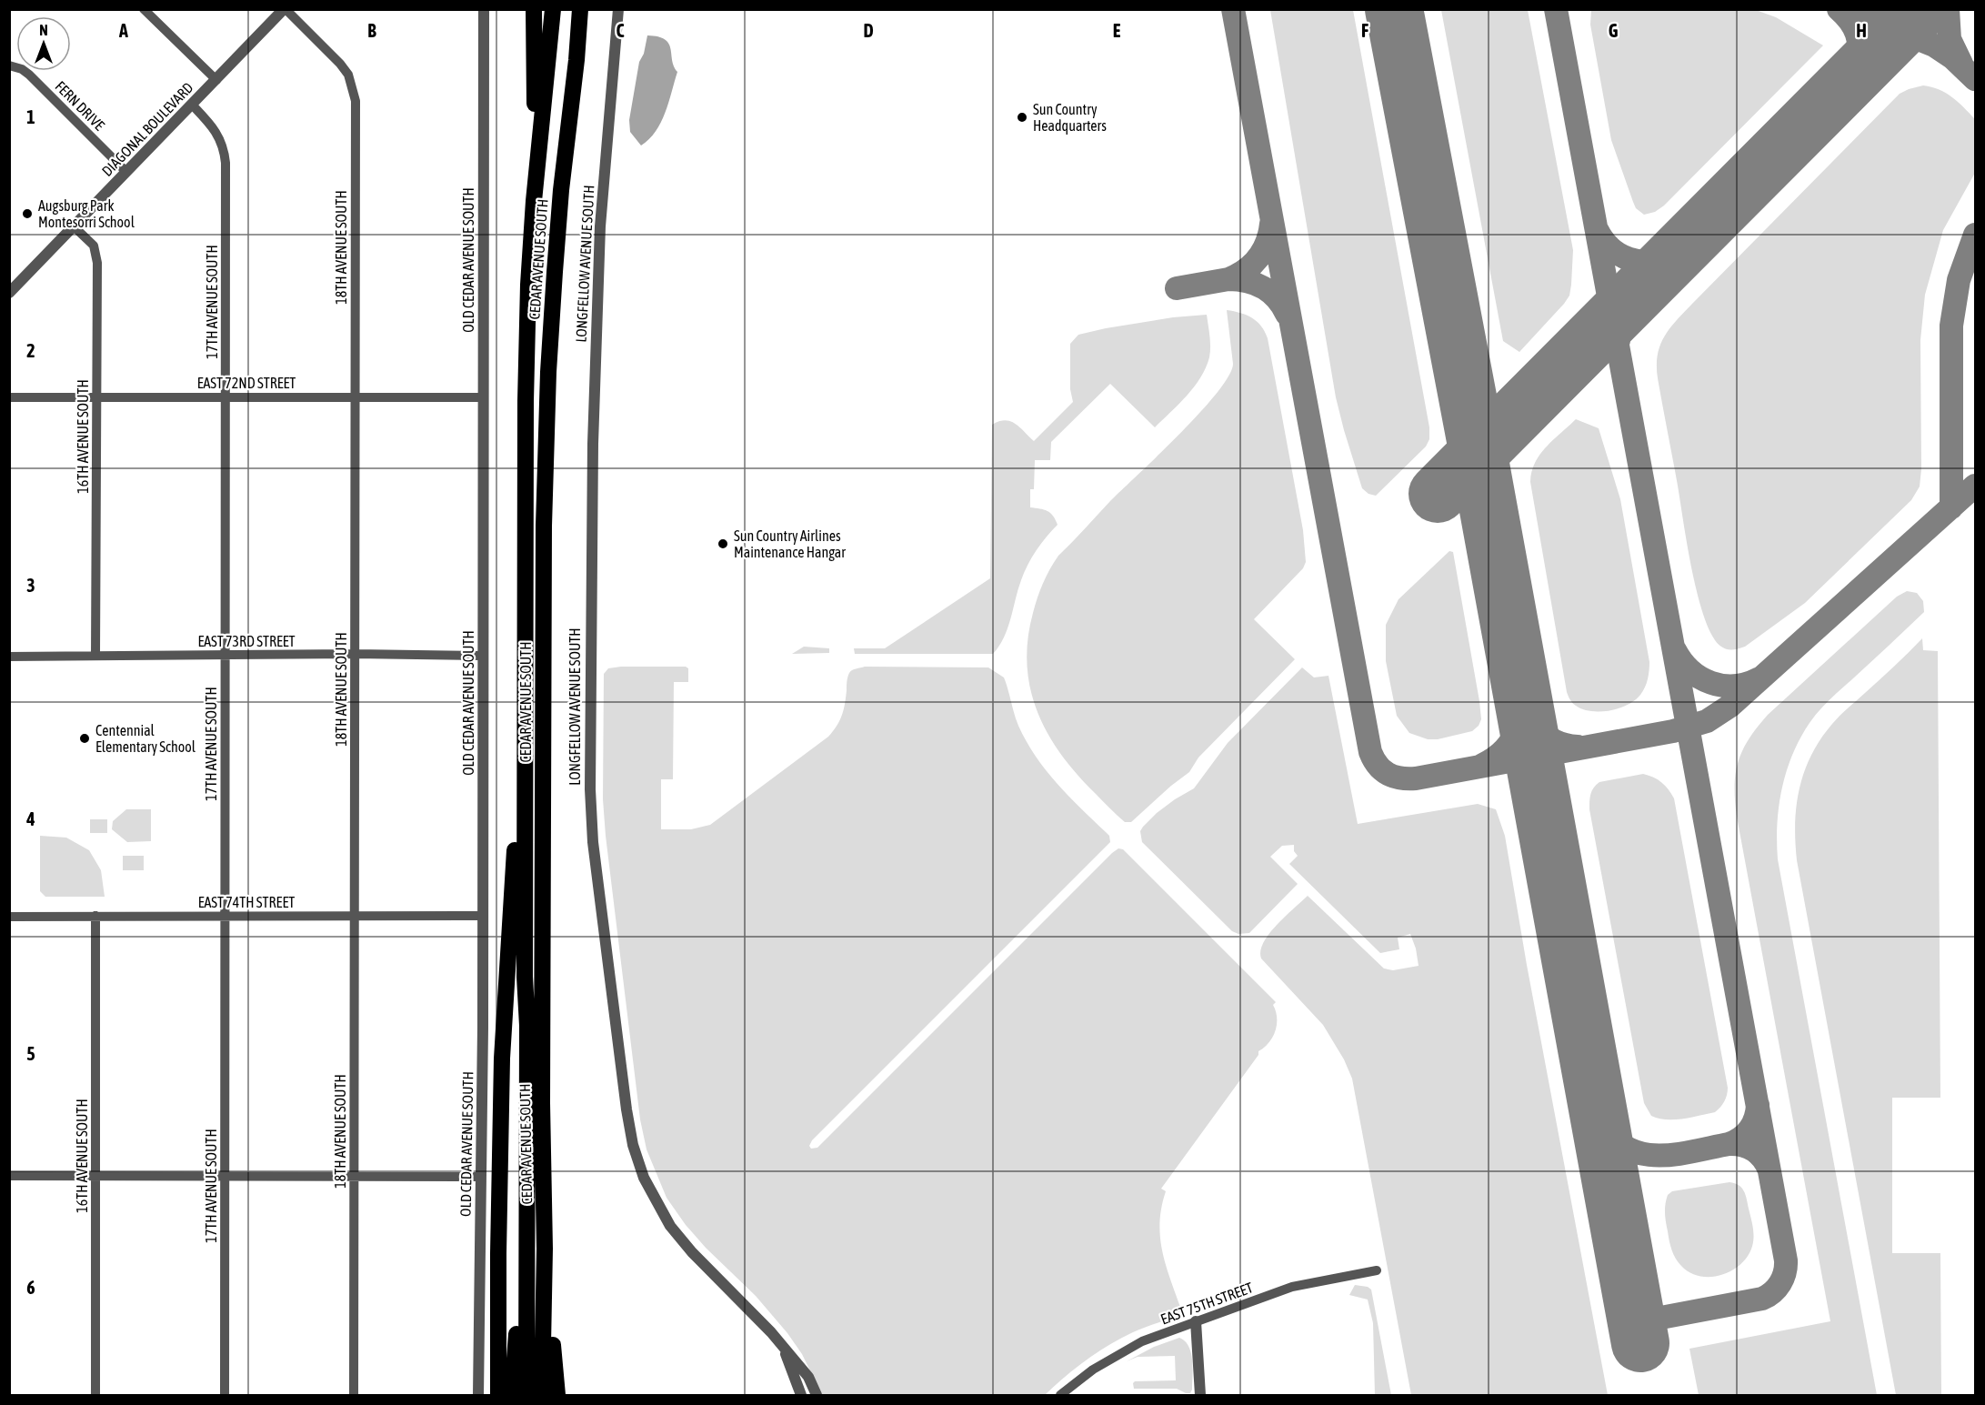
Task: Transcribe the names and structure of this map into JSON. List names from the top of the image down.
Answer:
{
  "streets": {
    "highway": ["CEDAR AVENUE SOUTH"],
    "street": [
      "FERN DRIVE",
      "DIAGONAL BOULEVARD",
      "18TH AVENUE SOUTH",
      "OLD CEDAR AVENUE SOUTH",
      "LONGFELLOW AVENUE SOUTH",
      "17TH AVENUE SOUTH",
      "EAST 72ND STREET",
      "16TH AVENUE SOUTH",
      "EAST 73RD STREET",
      "EAST 74TH STREET",
      "EAST 75TH STREET"
    ]
  },
  "crossings": [
    ["FERN DRIVE", "DIAGONAL BOULEVARD"],
    ["DIAGONAL BOULEVARD", "18TH AVENUE SOUTH"],
    ["DIAGONAL BOULEVARD", "17TH AVENUE SOUTH"],
    ["DIAGONAL BOULEVARD", "16TH AVENUE SOUTH"],
    ["18TH AVENUE SOUTH", "EAST 72ND STREET"],
    ["18TH AVENUE SOUTH", "EAST 73RD STREET"],
    ["18TH AVENUE SOUTH", "EAST 74TH STREET"],
    ["OLD CEDAR AVENUE SOUTH", "EAST 72ND STREET"],
    ["OLD CEDAR AVENUE SOUTH", "EAST 73RD STREET"],
    ["OLD CEDAR AVENUE SOUTH", "EAST 74TH STREET"],
    ["17TH AVENUE SOUTH", "EAST 72ND STREET"],
    ["17TH AVENUE SOUTH", "EAST 73RD STREET"],
    ["17TH AVENUE SOUTH", "EAST 74TH STREET"],
    ["EAST 72ND STREET", "16TH AVENUE SOUTH"],
    ["16TH AVENUE SOUTH", "EAST 73RD STREET"],
    ["16TH AVENUE SOUTH", "EAST 74TH STREET"]
  ],
  "places": [
    "Sun Country Headquarters",
    "Augsburg Park Montesorri School",
    "Sun Country Airlines Maintenance Hangar",
    "Centennial Elementary School"
  ],
  "north": "top",
  "grid": {
    "columns": [
      "A",
      "B",
      "C",
      "D",
      "E",
      "F",
      "G",
      "H"
    ],
    "rows": [
      "1",
      "2",
      "3",
      "4",
      "5",
      "6"
    ]
  }
}
